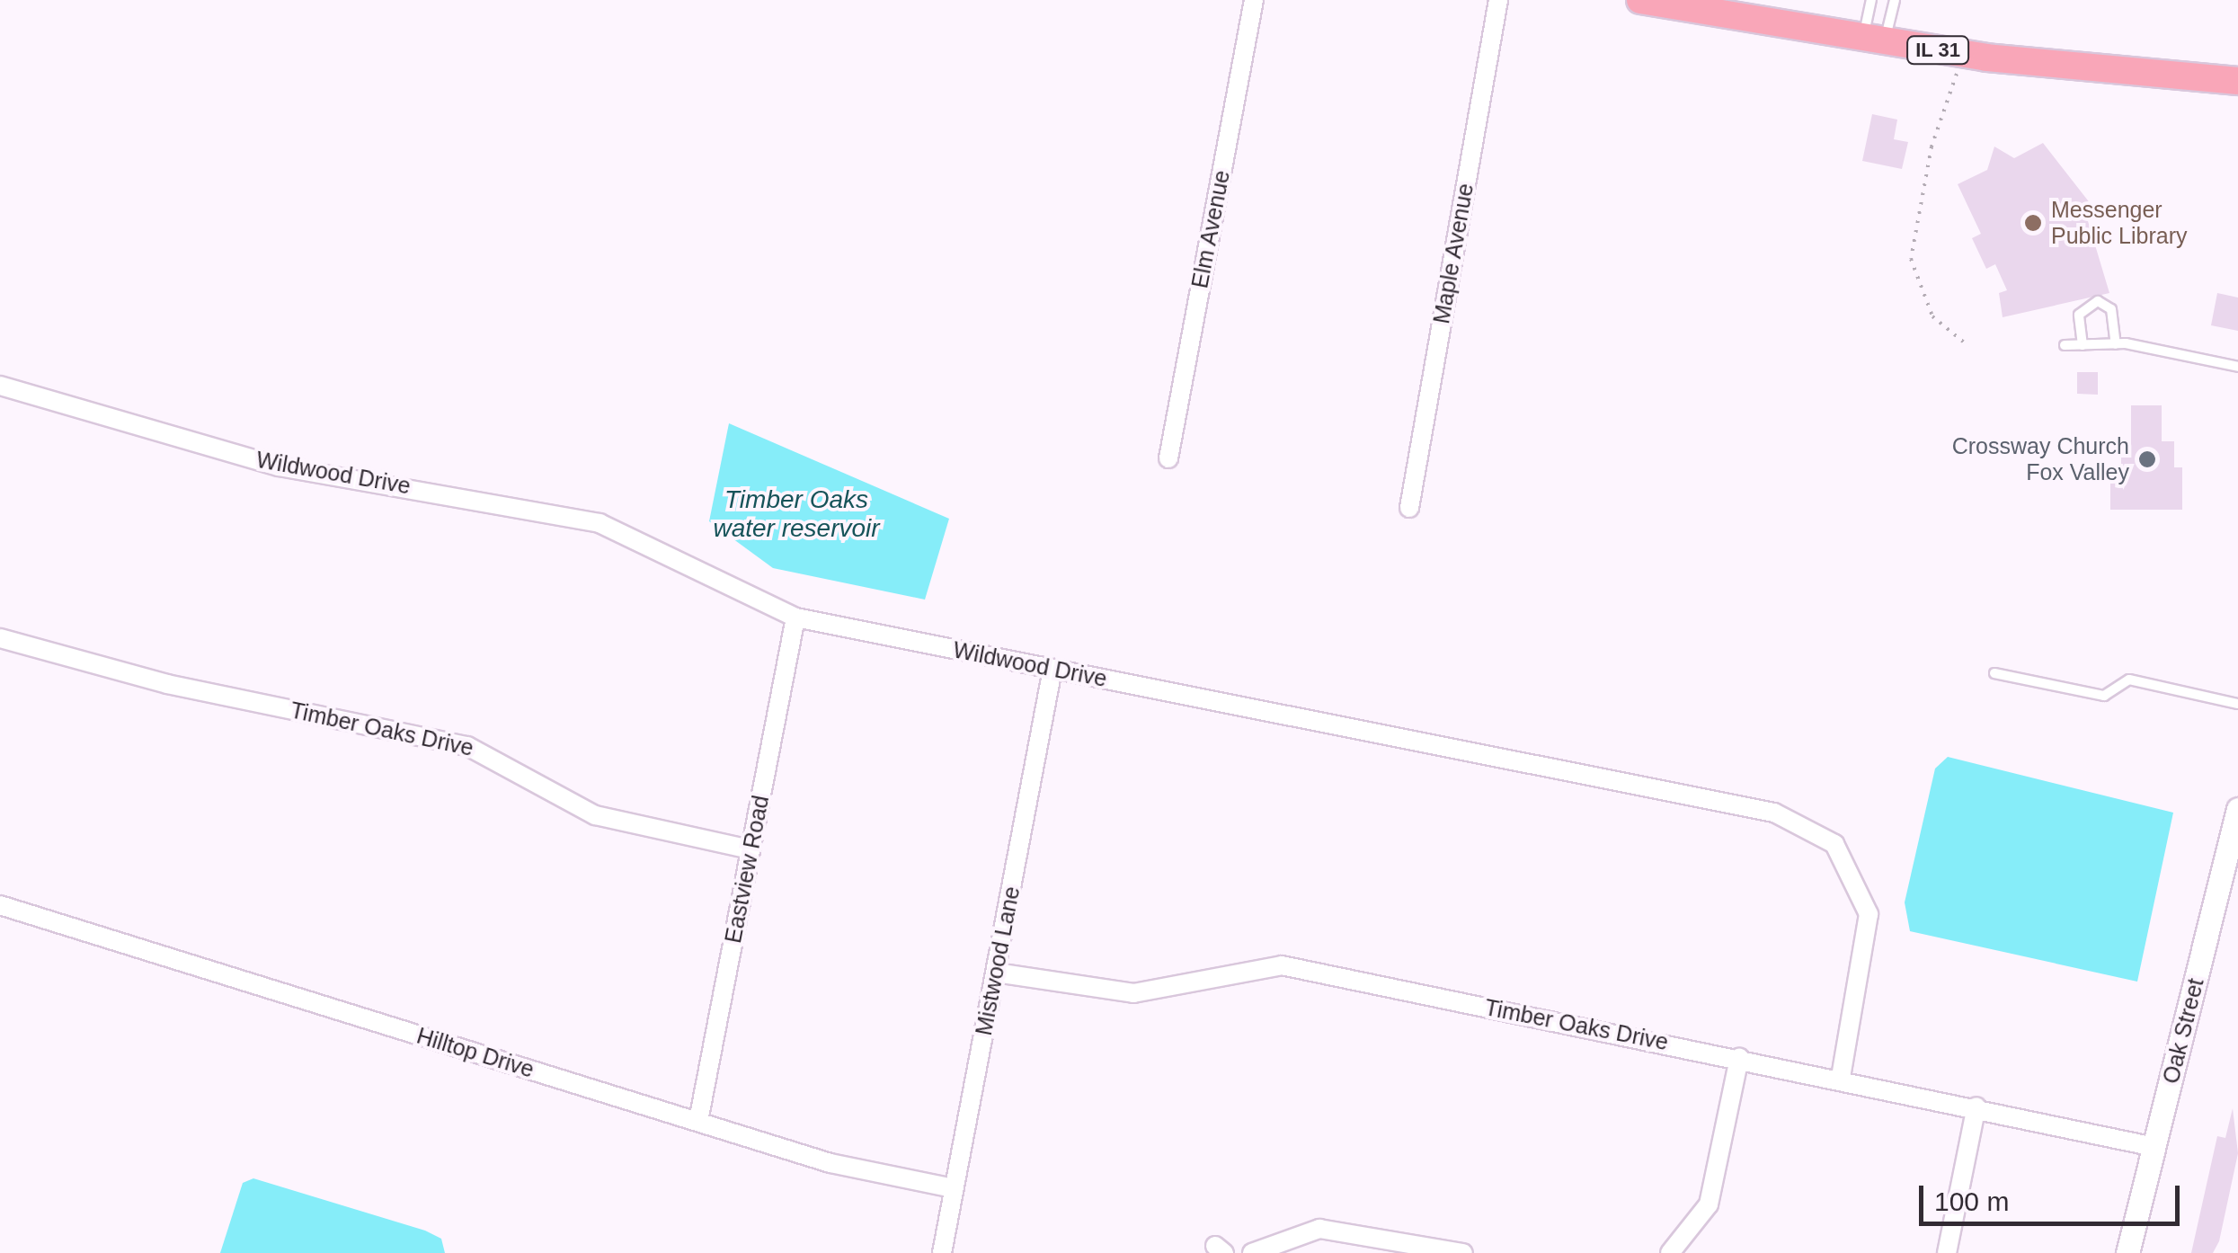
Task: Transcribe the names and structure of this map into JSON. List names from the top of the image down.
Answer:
{
  "streets": {
    "main road": ["IL 31"],
    "street": [
      "Elm Avenue",
      "Maple Avenue",
      "Wildwood Drive",
      "Timber Oaks Drive",
      "Eastview Road",
      "Mistwood Lane",
      "Oak Street",
      "Hilltop Drive"
    ]
  },
  "crossings": [
    ["Wildwood Drive", "Timber Oaks Drive"],
    ["Wildwood Drive", "Eastview Road"],
    ["Wildwood Drive", "Mistwood Lane"],
    ["Timber Oaks Drive", "Eastview Road"],
    ["Timber Oaks Drive", "Mistwood Lane"],
    ["Timber Oaks Drive", "Oak Street"],
    ["Eastview Road", "Hilltop Drive"],
    ["Mistwood Lane", "Hilltop Drive"]
  ],
  "water": ["Timber Oaks water reservoir"],
  "places": ["Messenger Public Library", "Crossway Church Fox Valley"],
  "scale_bar": "100 m"
}
